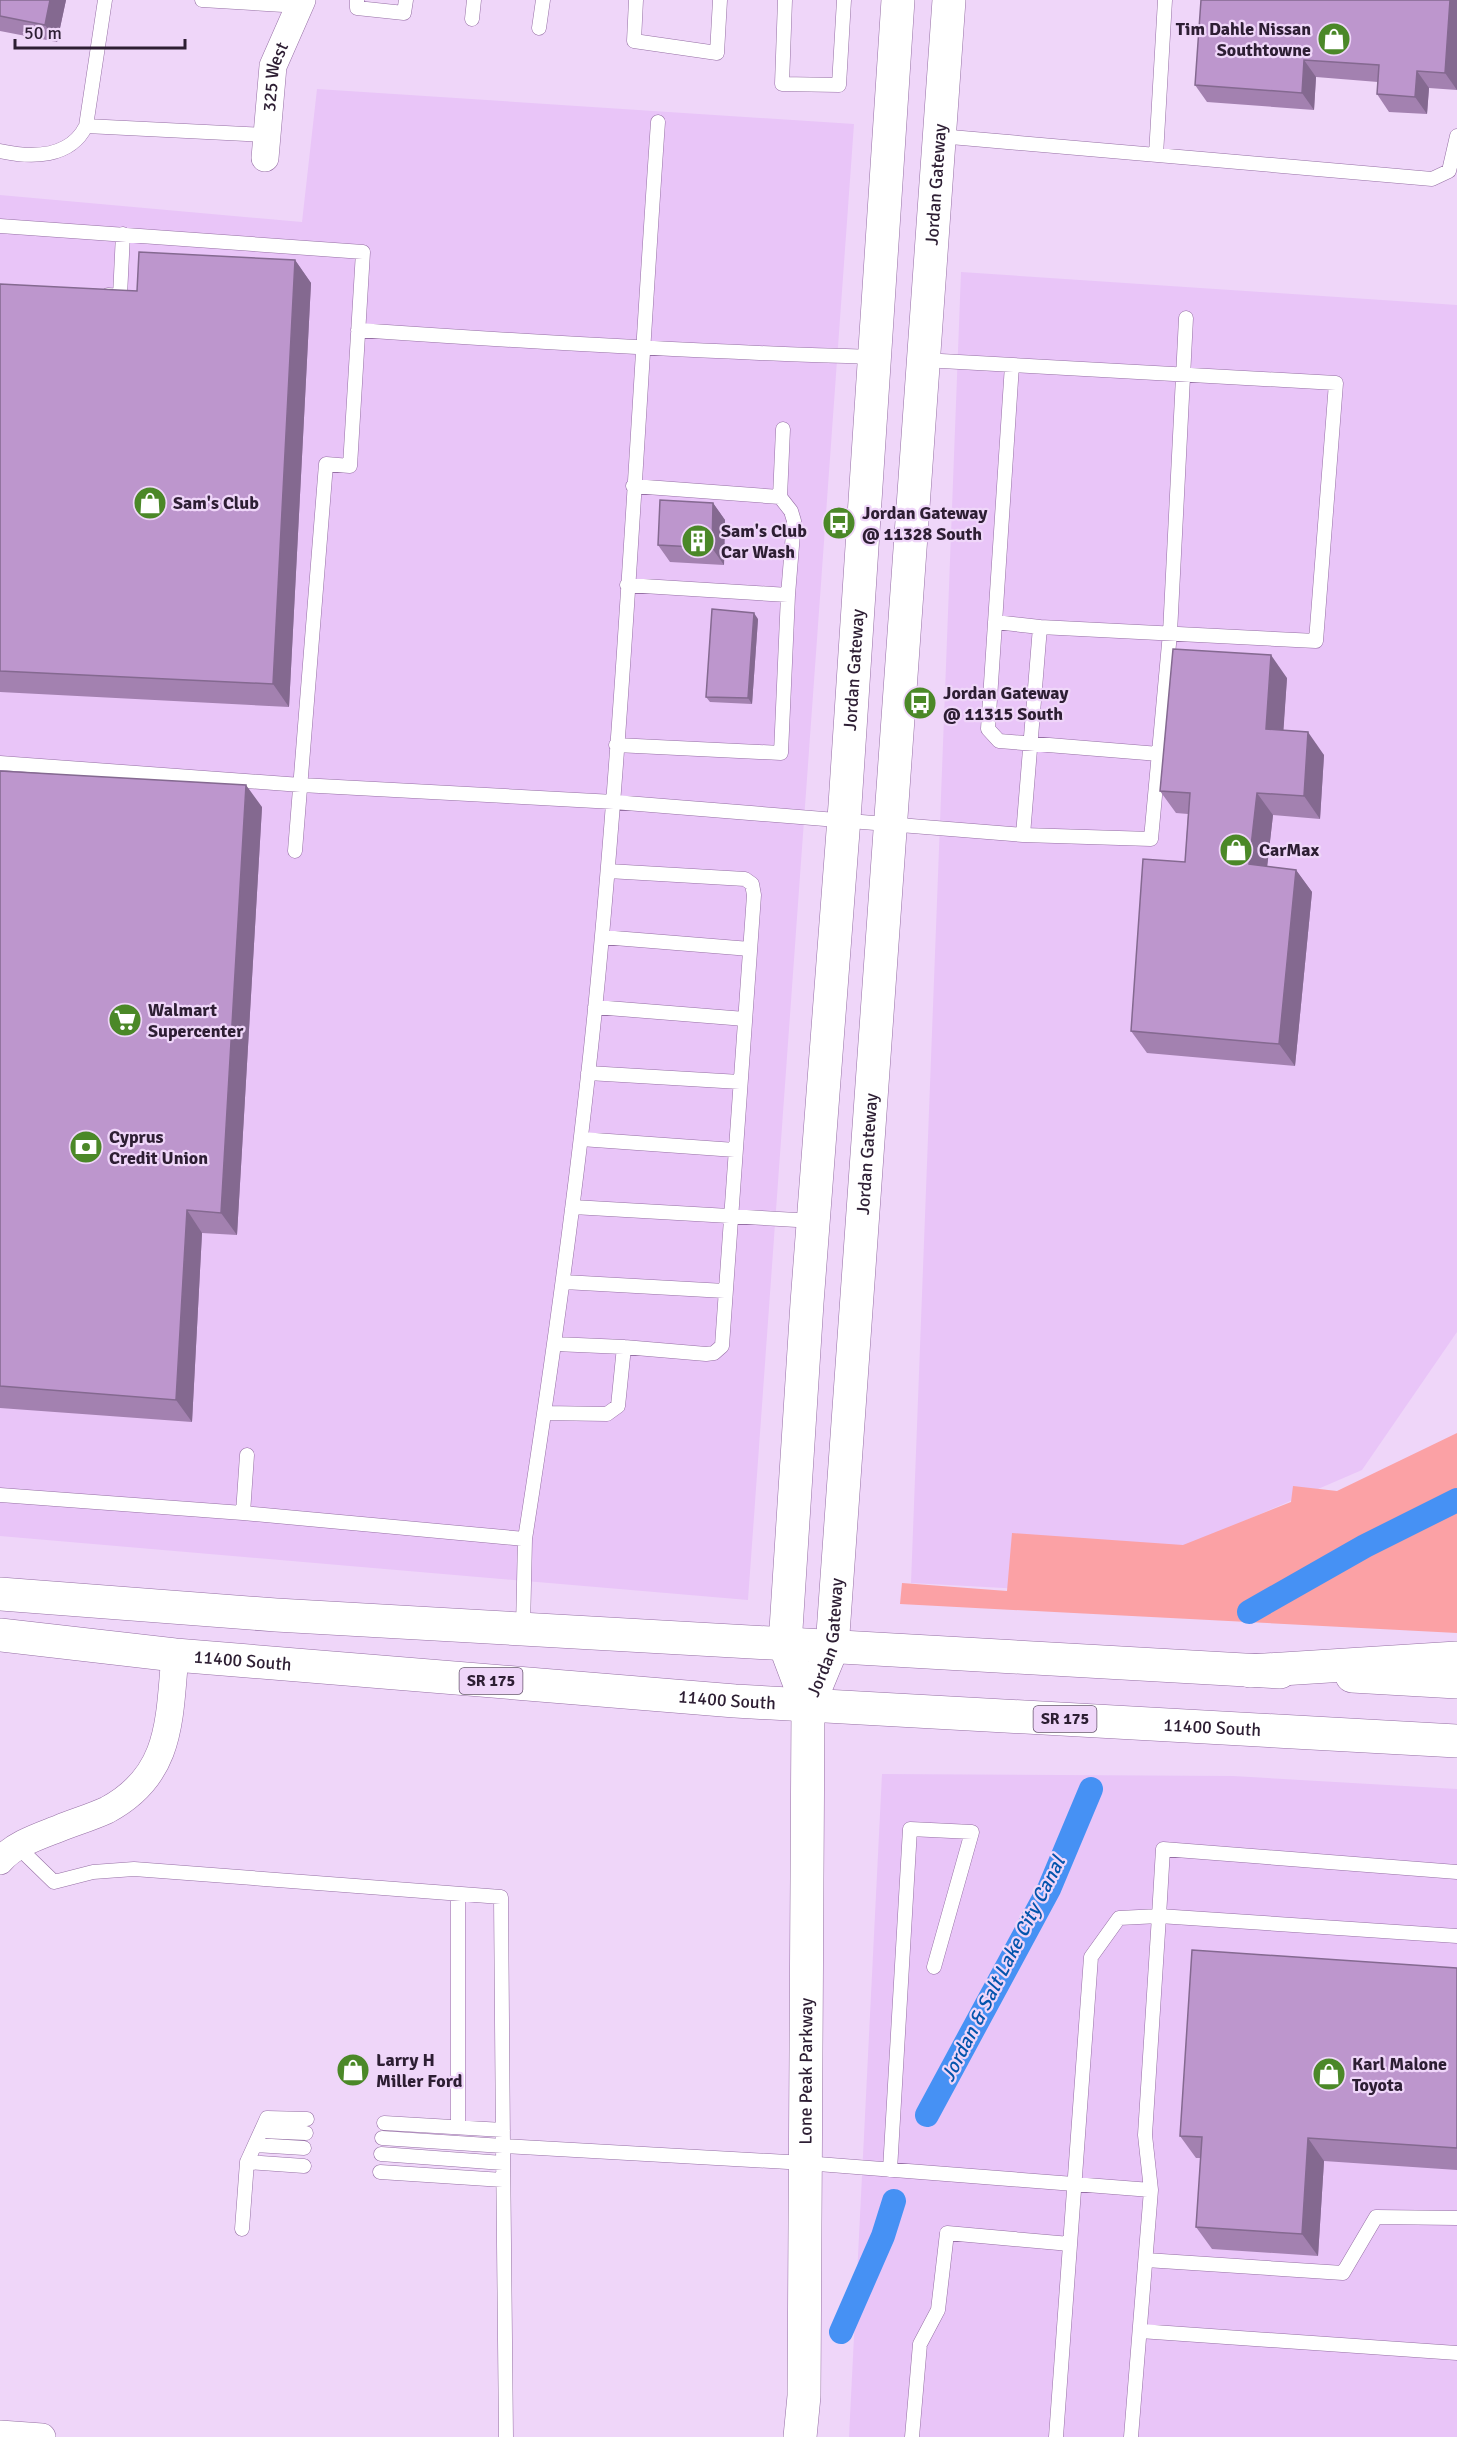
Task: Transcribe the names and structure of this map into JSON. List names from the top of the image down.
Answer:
{
  "streets": {
    "main road": [
      "Jordan Gateway",
      "11400 South",
      "SR 175",
      "Lone Peak Parkway"
    ],
    "street": ["325 West"]
  },
  "crossings": [
    ["Jordan Gateway", "11400 South"],
    ["Jordan Gateway", "Lone Peak Parkway"],
    ["11400 South", "Lone Peak Parkway"]
  ],
  "water": ["Jordan & Salt Lake City Canal"],
  "places": {
    "shop": [
      "Tim Dahle Nissan Southtowne",
      "Sam's Club",
      "CarMax",
      "Larry H Miller Ford",
      "Karl Malone Toyota"
    ],
    "bus stop": ["Jordan Gateway @ 11328 South", "Jordan Gateway @ 11315 South"],
    "building": ["Sam's Club Car Wash"],
    "supermarket": ["Walmart Supercenter"],
    "bank": ["Cyprus Credit Union"]
  },
  "scale_bar": "50 m"
}
